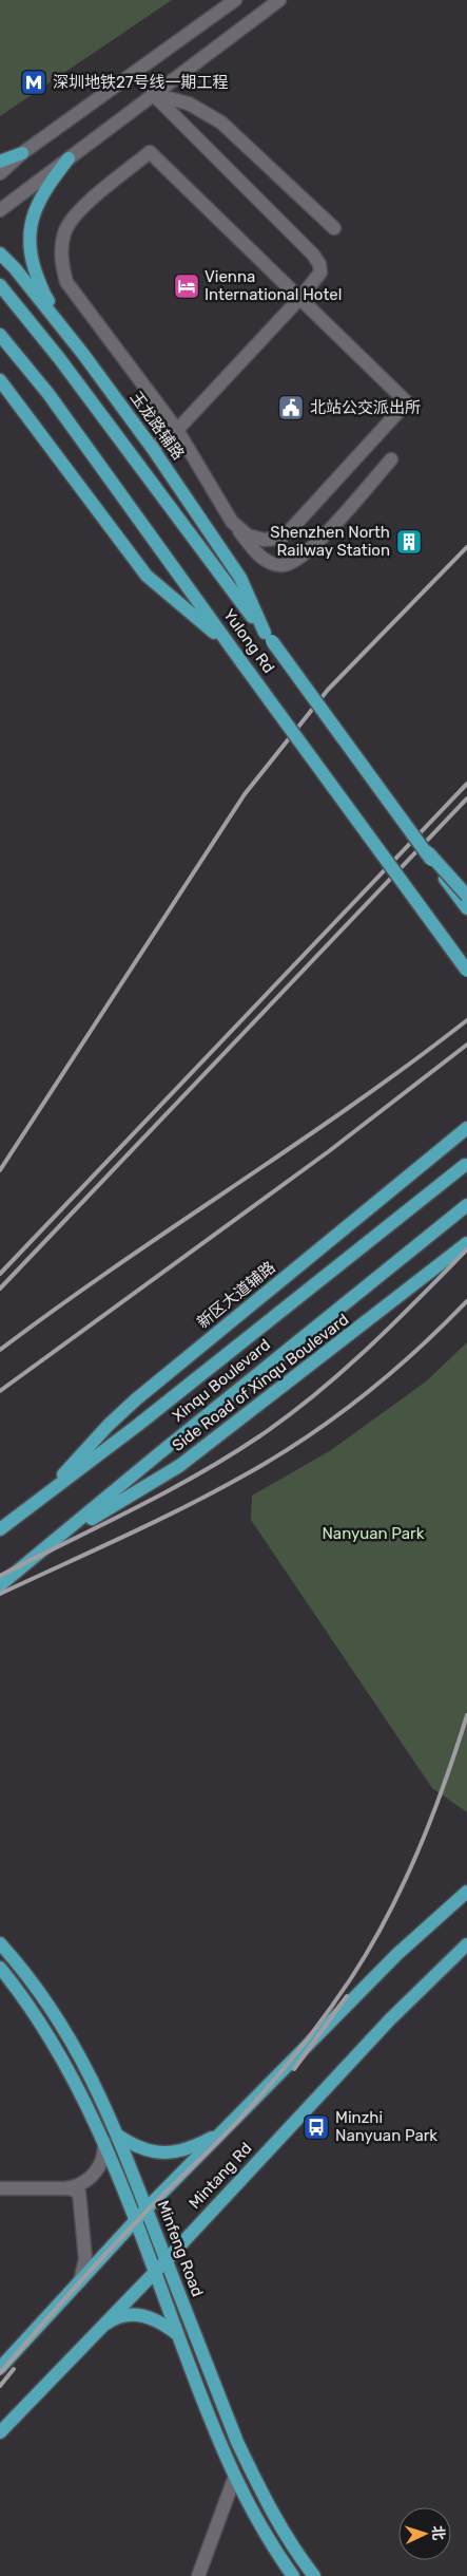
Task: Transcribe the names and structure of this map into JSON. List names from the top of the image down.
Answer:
{
  "streets": {
    "main road": [
      "玉龙路辅路",
      "Yulong Rd",
      "新区大道辅路",
      "Xinqu Boulevard",
      "Side Road of Xinqu Boulevard",
      "Mintang Rd",
      "Minfeng Road"
    ]
  },
  "crossings": [
    ["玉龙路辅路", "Yulong Rd"],
    ["新区大道辅路", "Xinqu Boulevard"],
    ["Xinqu Boulevard", "Side Road of Xinqu Boulevard"],
    ["Mintang Rd", "Minfeng Road"]
  ],
  "parks": ["Nanyuan Park"],
  "places": {
    "metro station": ["深圳地铁27号线一期工程"],
    "hotel": ["Vienna International Hotel"],
    "public building": ["北站公交派出所"],
    "building": ["Shenzhen North Railway Station"],
    "bus stop": ["Minzhi Nanyuan Park"]
  },
  "north": "right"
}
